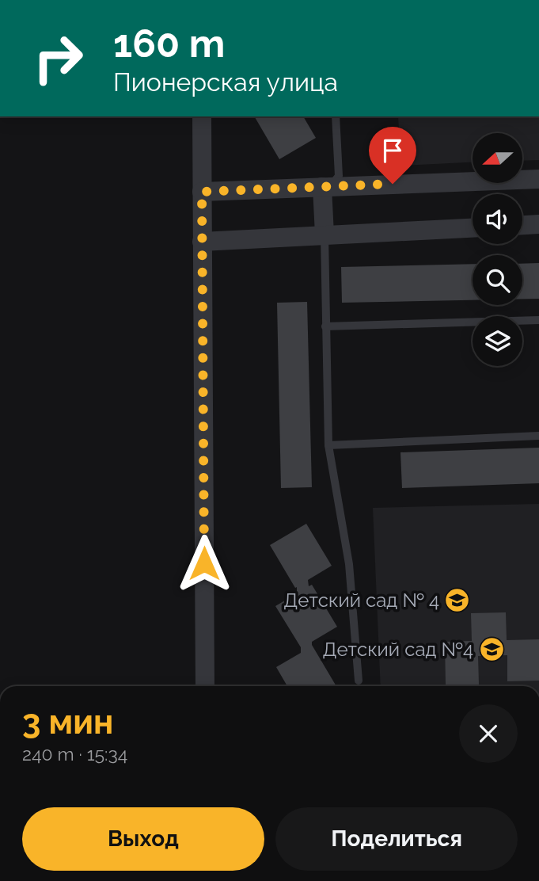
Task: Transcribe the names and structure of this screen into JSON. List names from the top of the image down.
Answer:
{
  "places": {
    "school or university": ["Детский сад № 4", "Детский сад №4"]
  },
  "north": "left",
  "page": {
    "turn": ["160 m", "Пионерская улица"],
    "heading": ["3 мин", "240 m · 15:34"],
    "buttons": ["Выход", "Поделиться"]
  }
}
